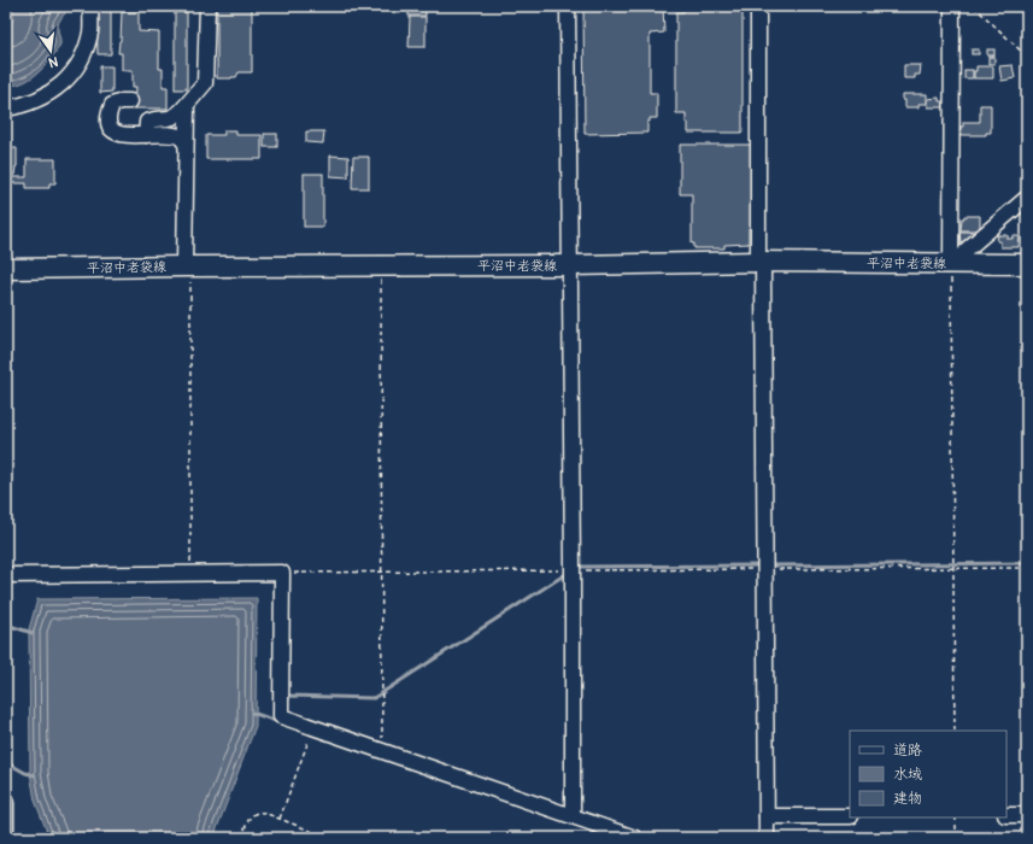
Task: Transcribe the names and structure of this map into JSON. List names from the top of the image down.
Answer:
{
  "streets": {
    "main road": ["平沼中老袋線"]
  },
  "legend": ["道路", "水域", "建物"],
  "north": "bottom"
}
